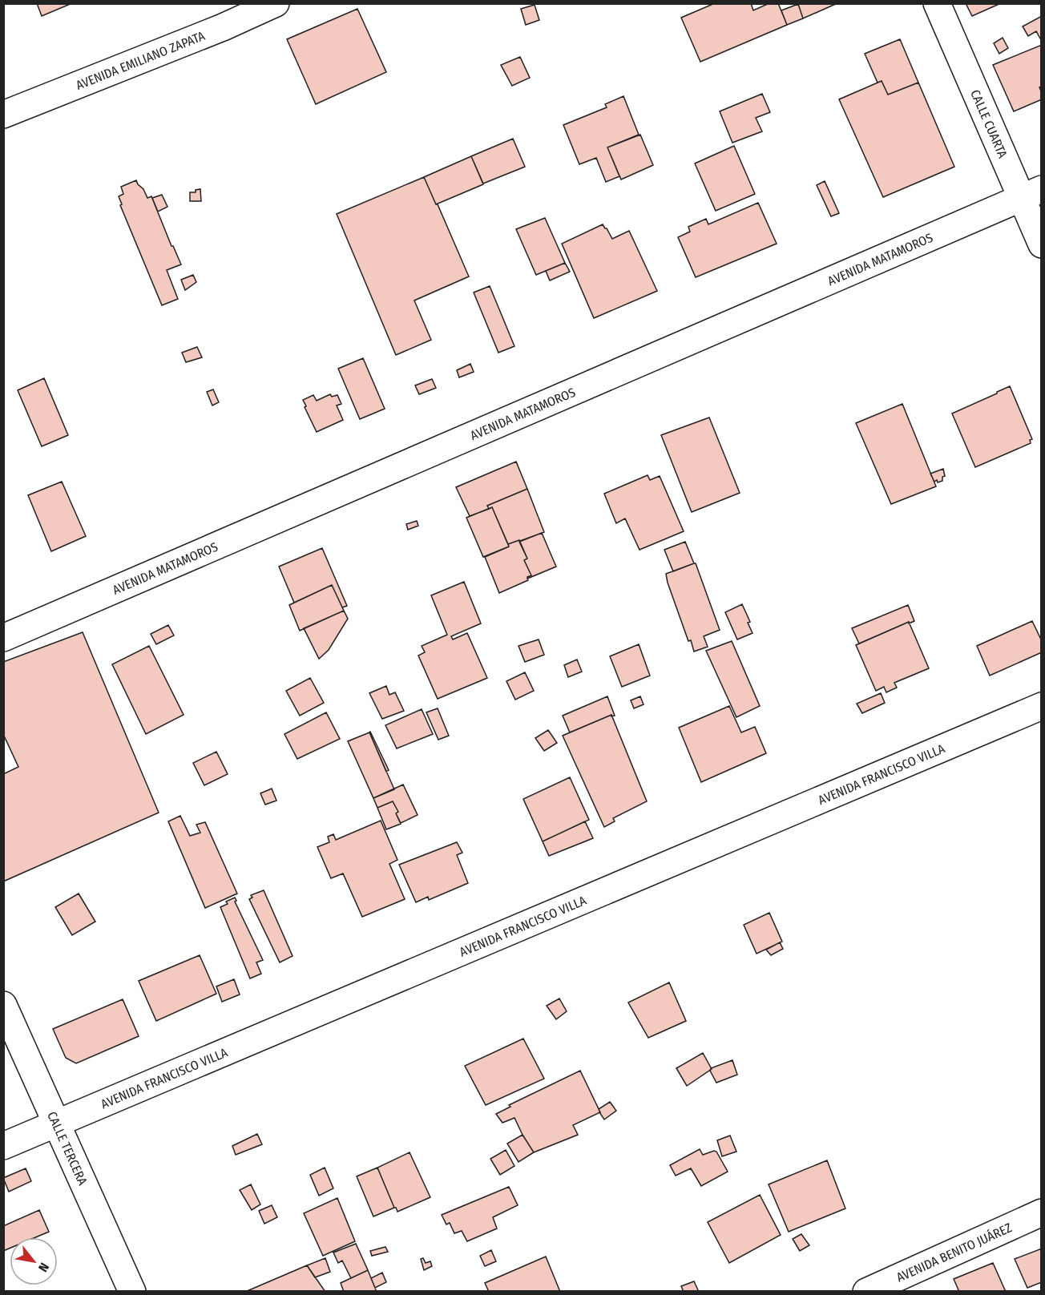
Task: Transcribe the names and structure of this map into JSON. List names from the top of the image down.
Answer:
{
  "streets": {
    "street": [
      "AVENIDA EMILIANO ZAPATA",
      "CALLE CUARTA",
      "AVENIDA MATAMOROS",
      "AVENIDA FRANCISCO VILLA",
      "CALLE TERCERA",
      "AVENIDA BENITO JUÁREZ"
    ]
  },
  "crossings": [
    ["CALLE CUARTA", "AVENIDA MATAMOROS"],
    ["AVENIDA FRANCISCO VILLA", "CALLE TERCERA"]
  ],
  "north": "bottom right"
}
